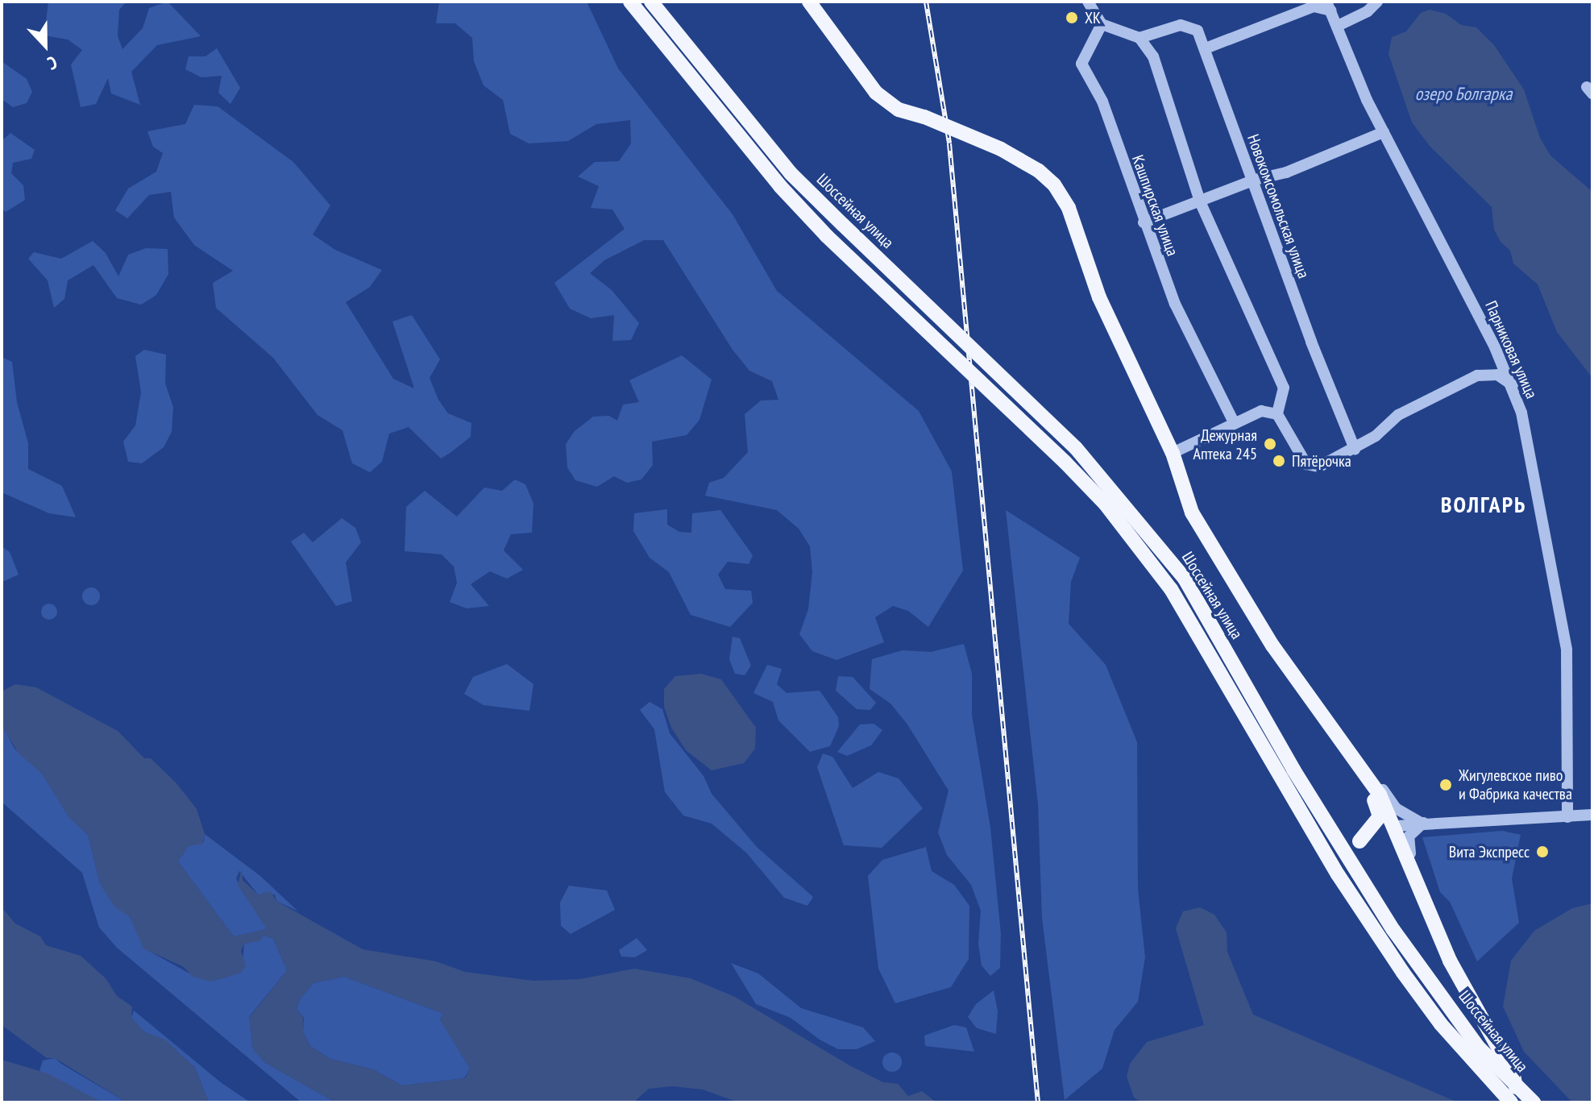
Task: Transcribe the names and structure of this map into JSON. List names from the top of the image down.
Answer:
{
  "streets": {
    "main road": ["Шоссейная улица"],
    "street": ["Кашпирская улица", "Новокомсомольская улица", "Парниковая улица"]
  },
  "districts": ["ВОЛГАРЬ"],
  "water": ["озеро Болгарка"],
  "places": [
    "ХК",
    "Дежурная Аптека 245",
    "Пятёрочка",
    "Жигулевское пиво и Фабрика качества",
    "Вита Экспресс"
  ],
  "north": "bottom"
}
